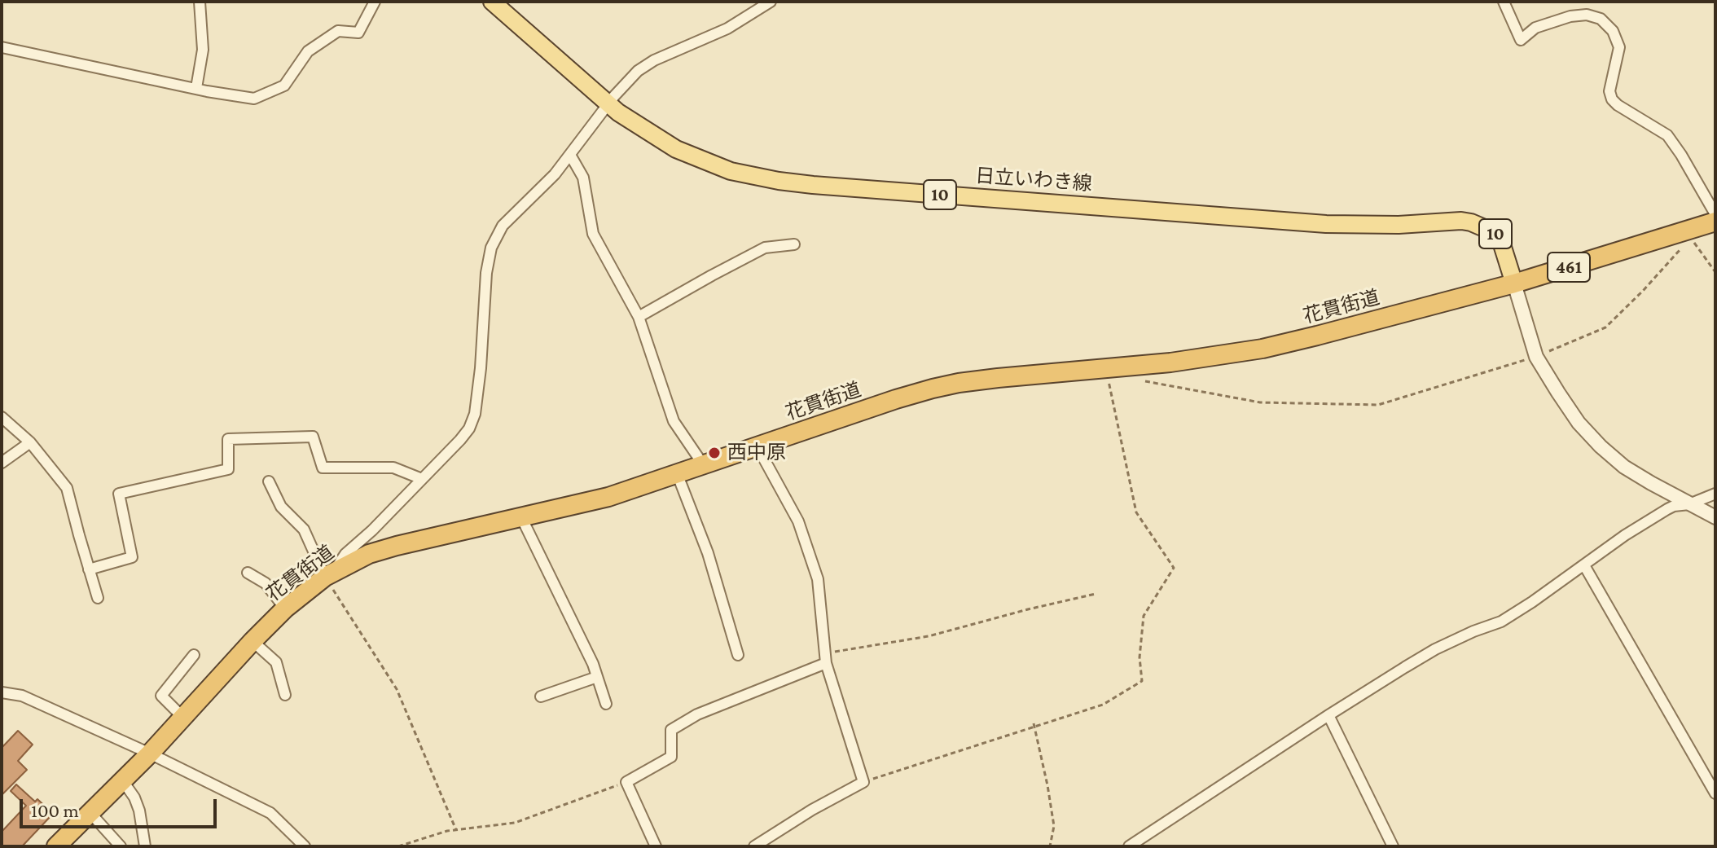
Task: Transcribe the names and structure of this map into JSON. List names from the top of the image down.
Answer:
{
  "streets": {
    "highway": ["461", "花貫街道"],
    "main road": ["日立いわき線", "10"]
  },
  "crossings": [
    ["日立いわき線", "花貫街道"]
  ],
  "places": ["西中原"],
  "scale_bar": "100 m"
}
